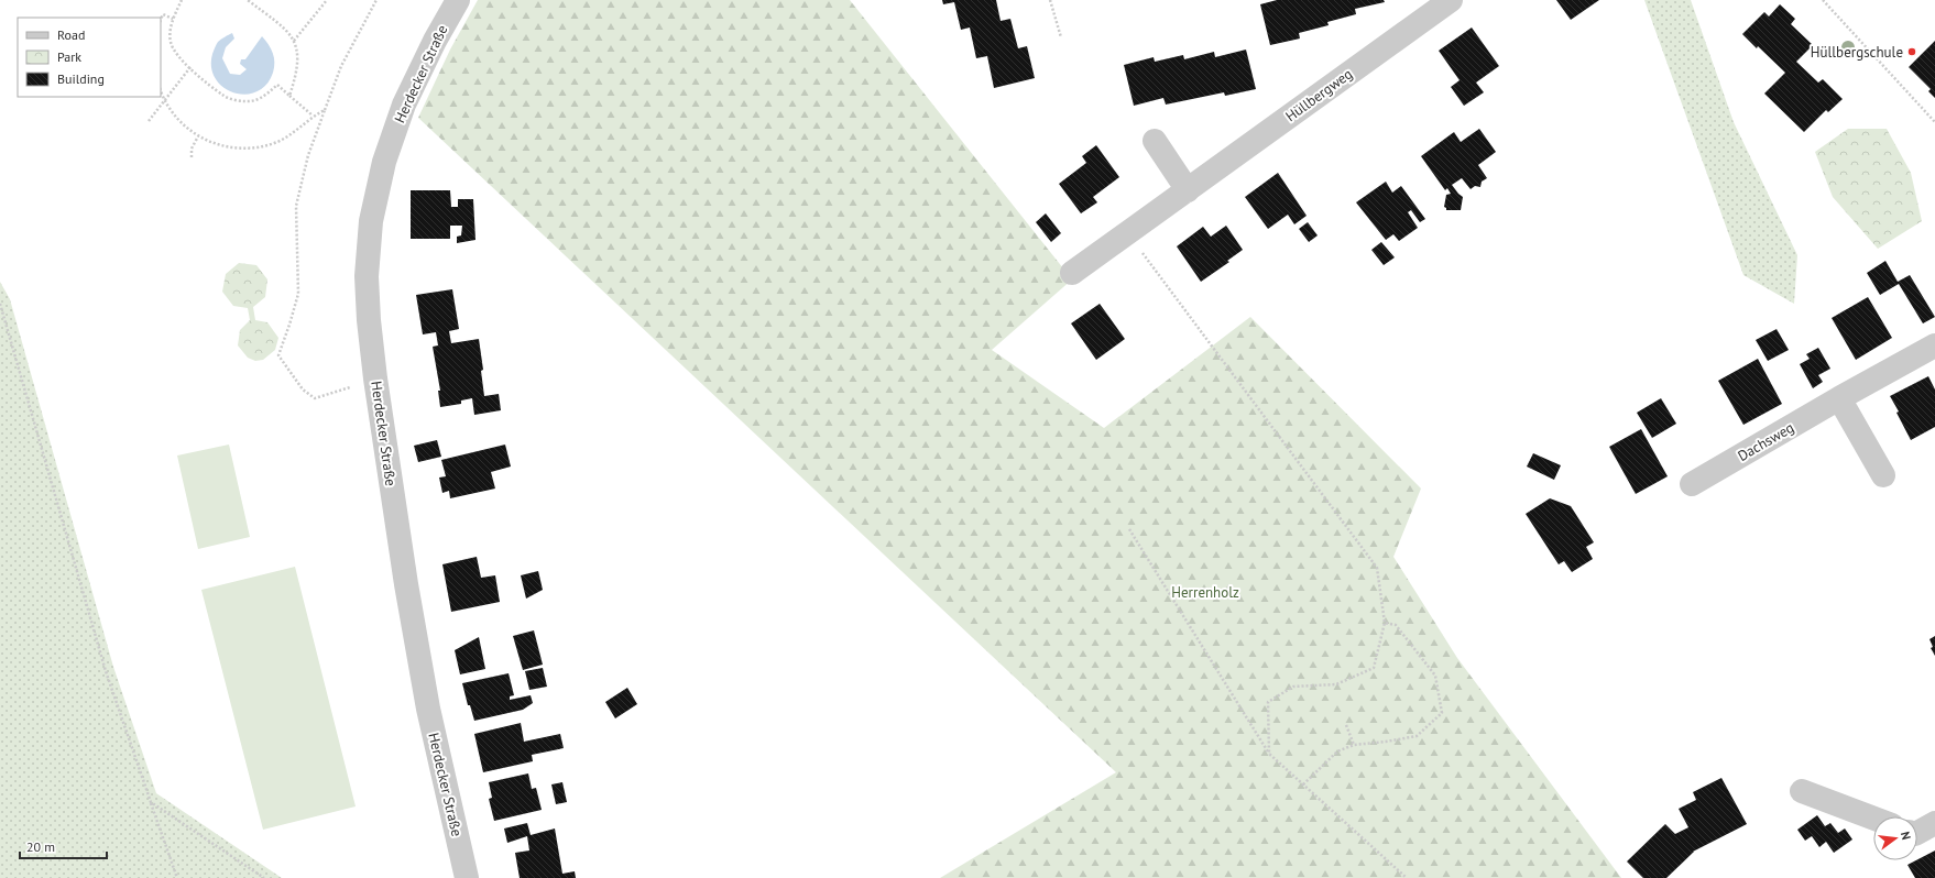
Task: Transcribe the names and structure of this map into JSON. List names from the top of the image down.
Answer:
{
  "streets": {
    "street": ["Herdecker Straße", "Hüllbergweg", "Dachsweg"]
  },
  "parks": ["Herrenholz"],
  "places": ["Hüllbergschule"],
  "legend": ["Road", "Park", "Building"],
  "scale_bar": "20 m",
  "north": "right"
}
